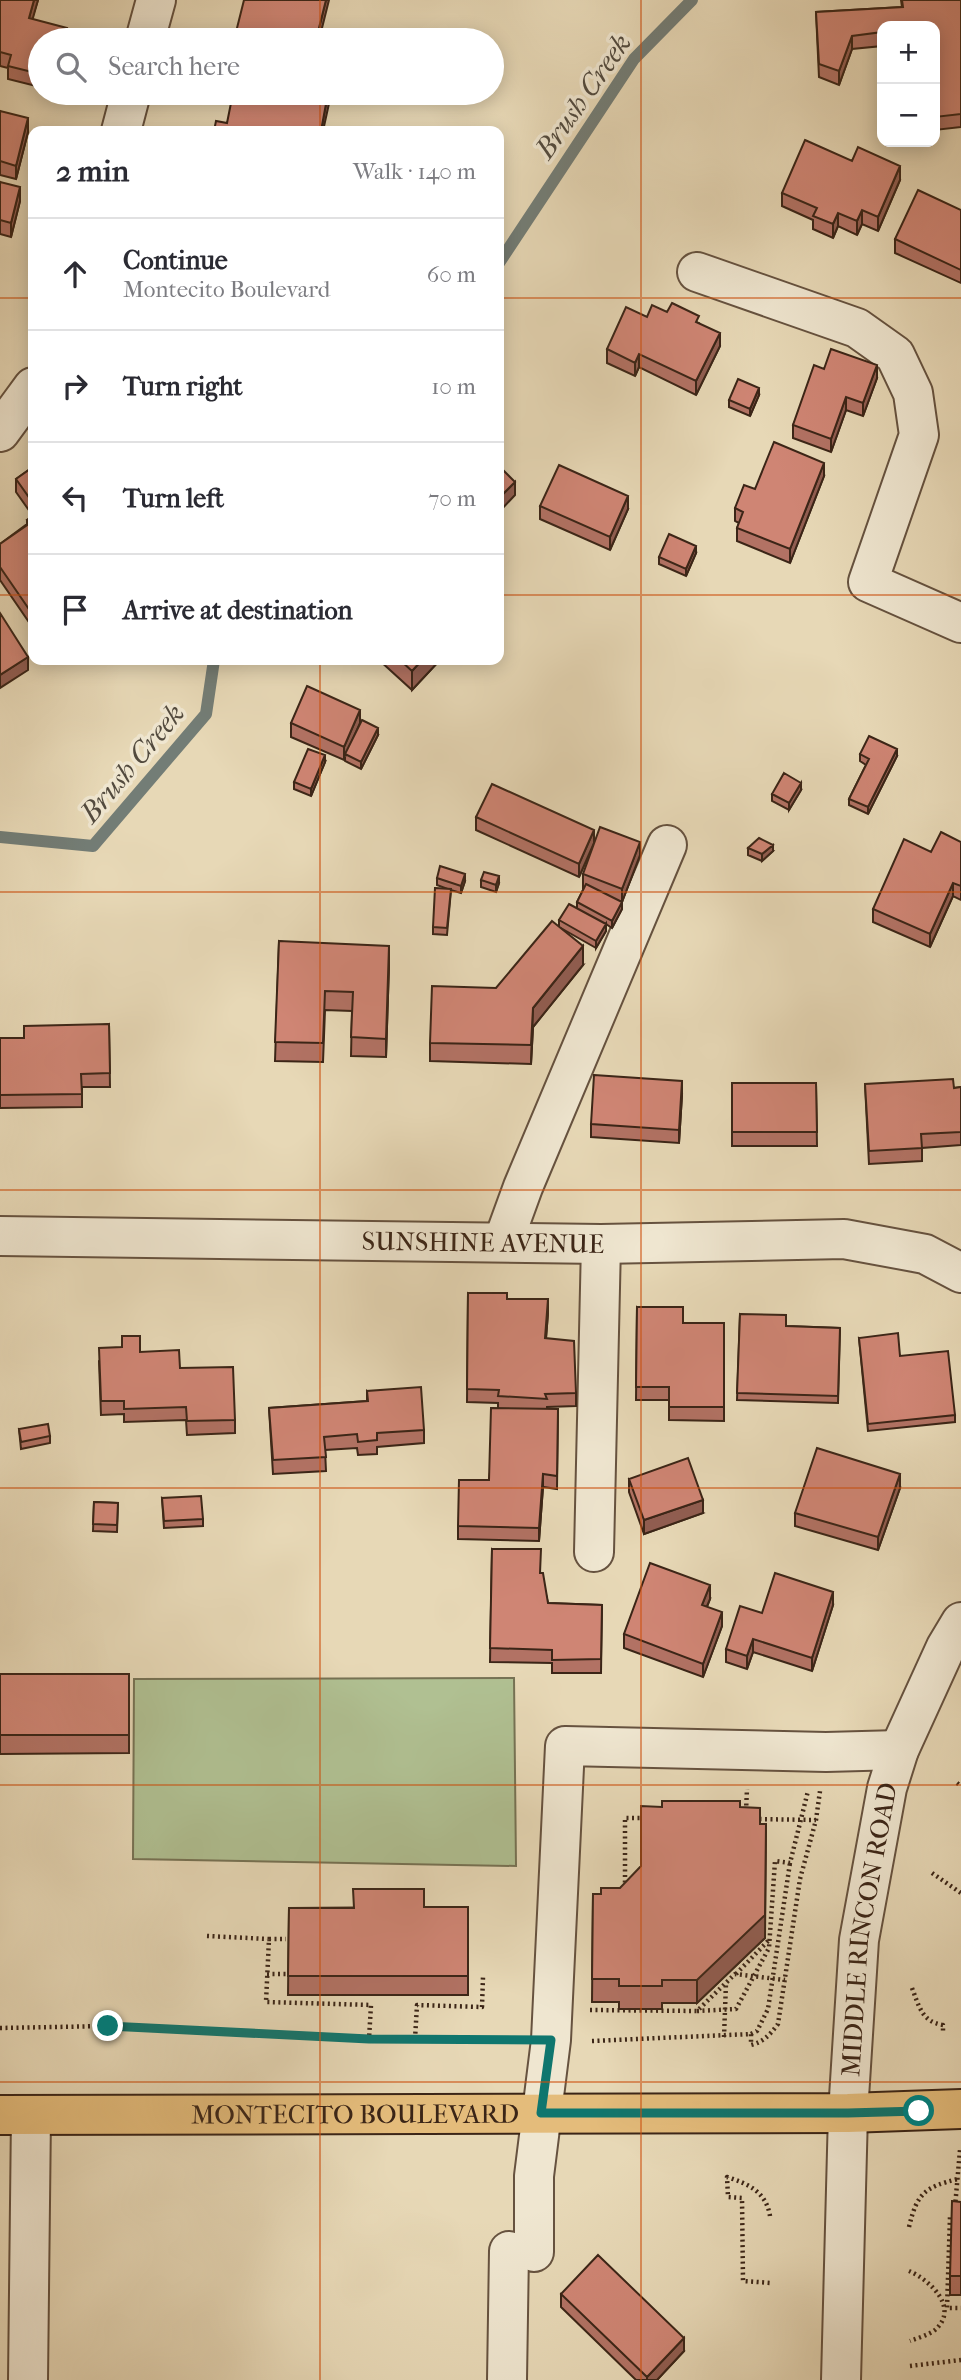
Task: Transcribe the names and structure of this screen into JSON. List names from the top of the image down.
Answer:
{
  "streets": {
    "main road": ["MONTECITO BOULEVARD"],
    "street": ["SUNSHINE AVENUE", "MIDDLE RINCON ROAD"]
  },
  "crossings": [
    ["MIDDLE RINCON ROAD", "MONTECITO BOULEVARD"]
  ],
  "water": ["Brush Creek"],
  "page": {
    "map_buttons": ["+", "−"],
    "search": "Search here",
    "heading": ["2 min", "Walk · 140 m"],
    "list": [
      ["Continue", "Montecito Boulevard", "60 m"],
      ["Turn right", "10 m"],
      ["Turn left", "70 m"],
      "Arrive at destination"
    ]
  }
}
